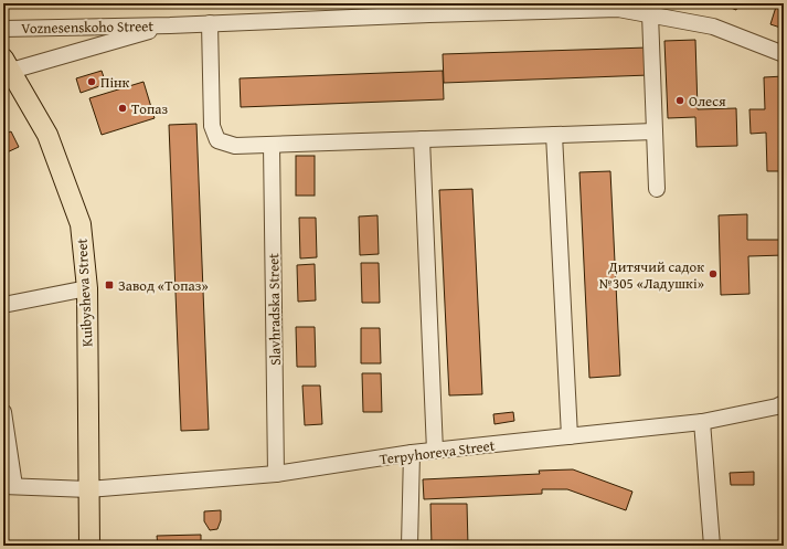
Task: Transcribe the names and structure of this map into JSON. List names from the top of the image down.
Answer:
{
  "streets": {
    "main road": ["Kuibysheva Street"],
    "street": ["Voznesenskoho Street", "Slavhradska Street", "Terpyhoreva Street"]
  },
  "crossings": [
    ["Voznesenskoho Street", "Kuibysheva Street"],
    ["Kuibysheva Street", "Terpyhoreva Street"],
    ["Slavhradska Street", "Terpyhoreva Street"]
  ],
  "places": {
    "other": [
      "Пінк",
      "Олеся",
      "Топаз",
      "Дитячий садок №305 «Ладушкі»"
    ],
    "transit": ["Завод «Топаз»"]
  }
}
